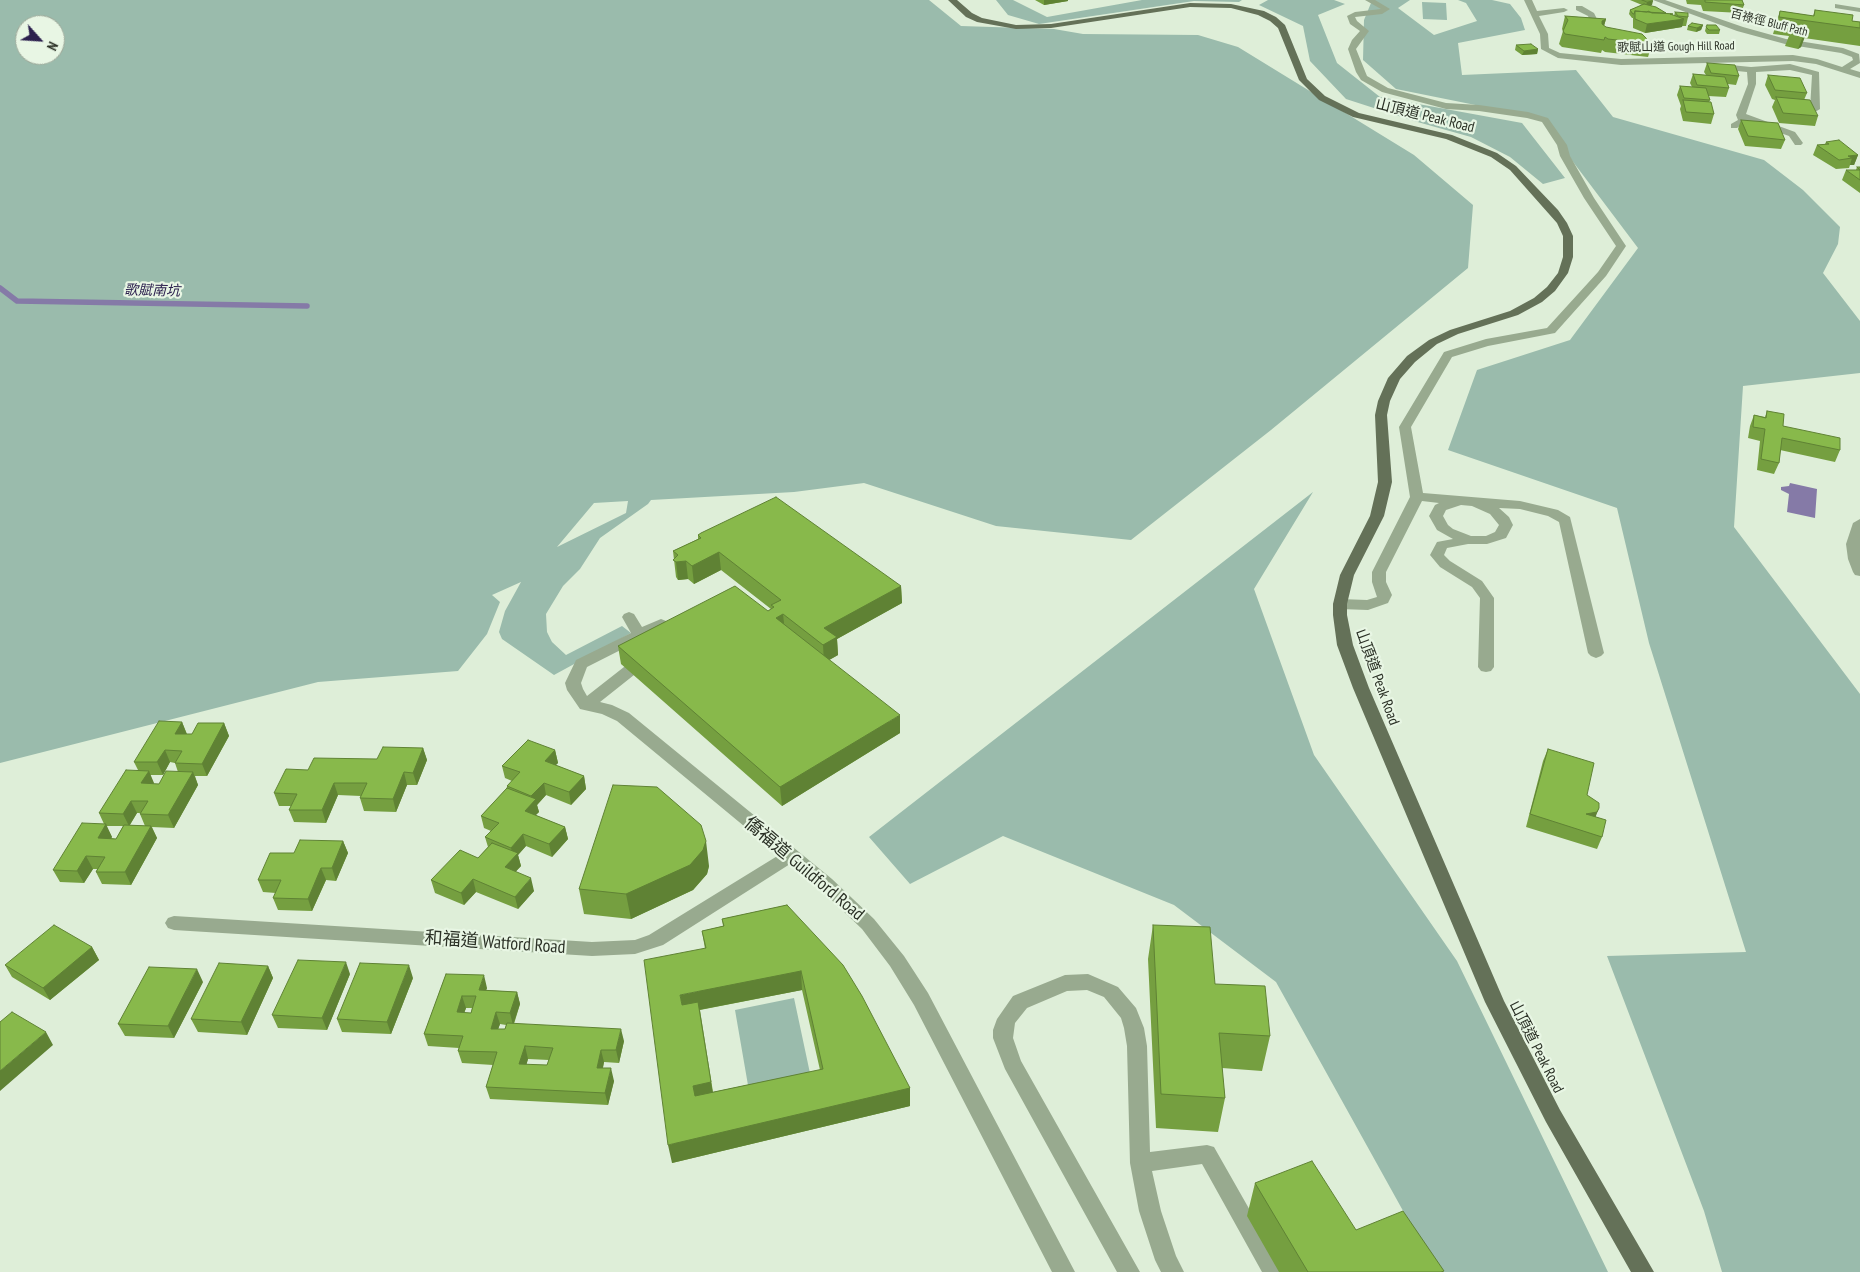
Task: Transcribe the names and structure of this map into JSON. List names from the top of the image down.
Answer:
{
  "streets": {
    "main road": ["山頂道 Peak Road"],
    "street": [
      "百祿徑 Bluff Path",
      "歌賦山道 Gough Hill Road",
      "僑福道 Guildford Road",
      "和福道 Watford Road"
    ]
  },
  "crossings": [
    ["百祿徑 Bluff Path", "歌賦山道 Gough Hill Road"],
    ["僑福道 Guildford Road", "和福道 Watford Road"]
  ],
  "water": ["歌賦南坑"],
  "north": "bottom right"
}
